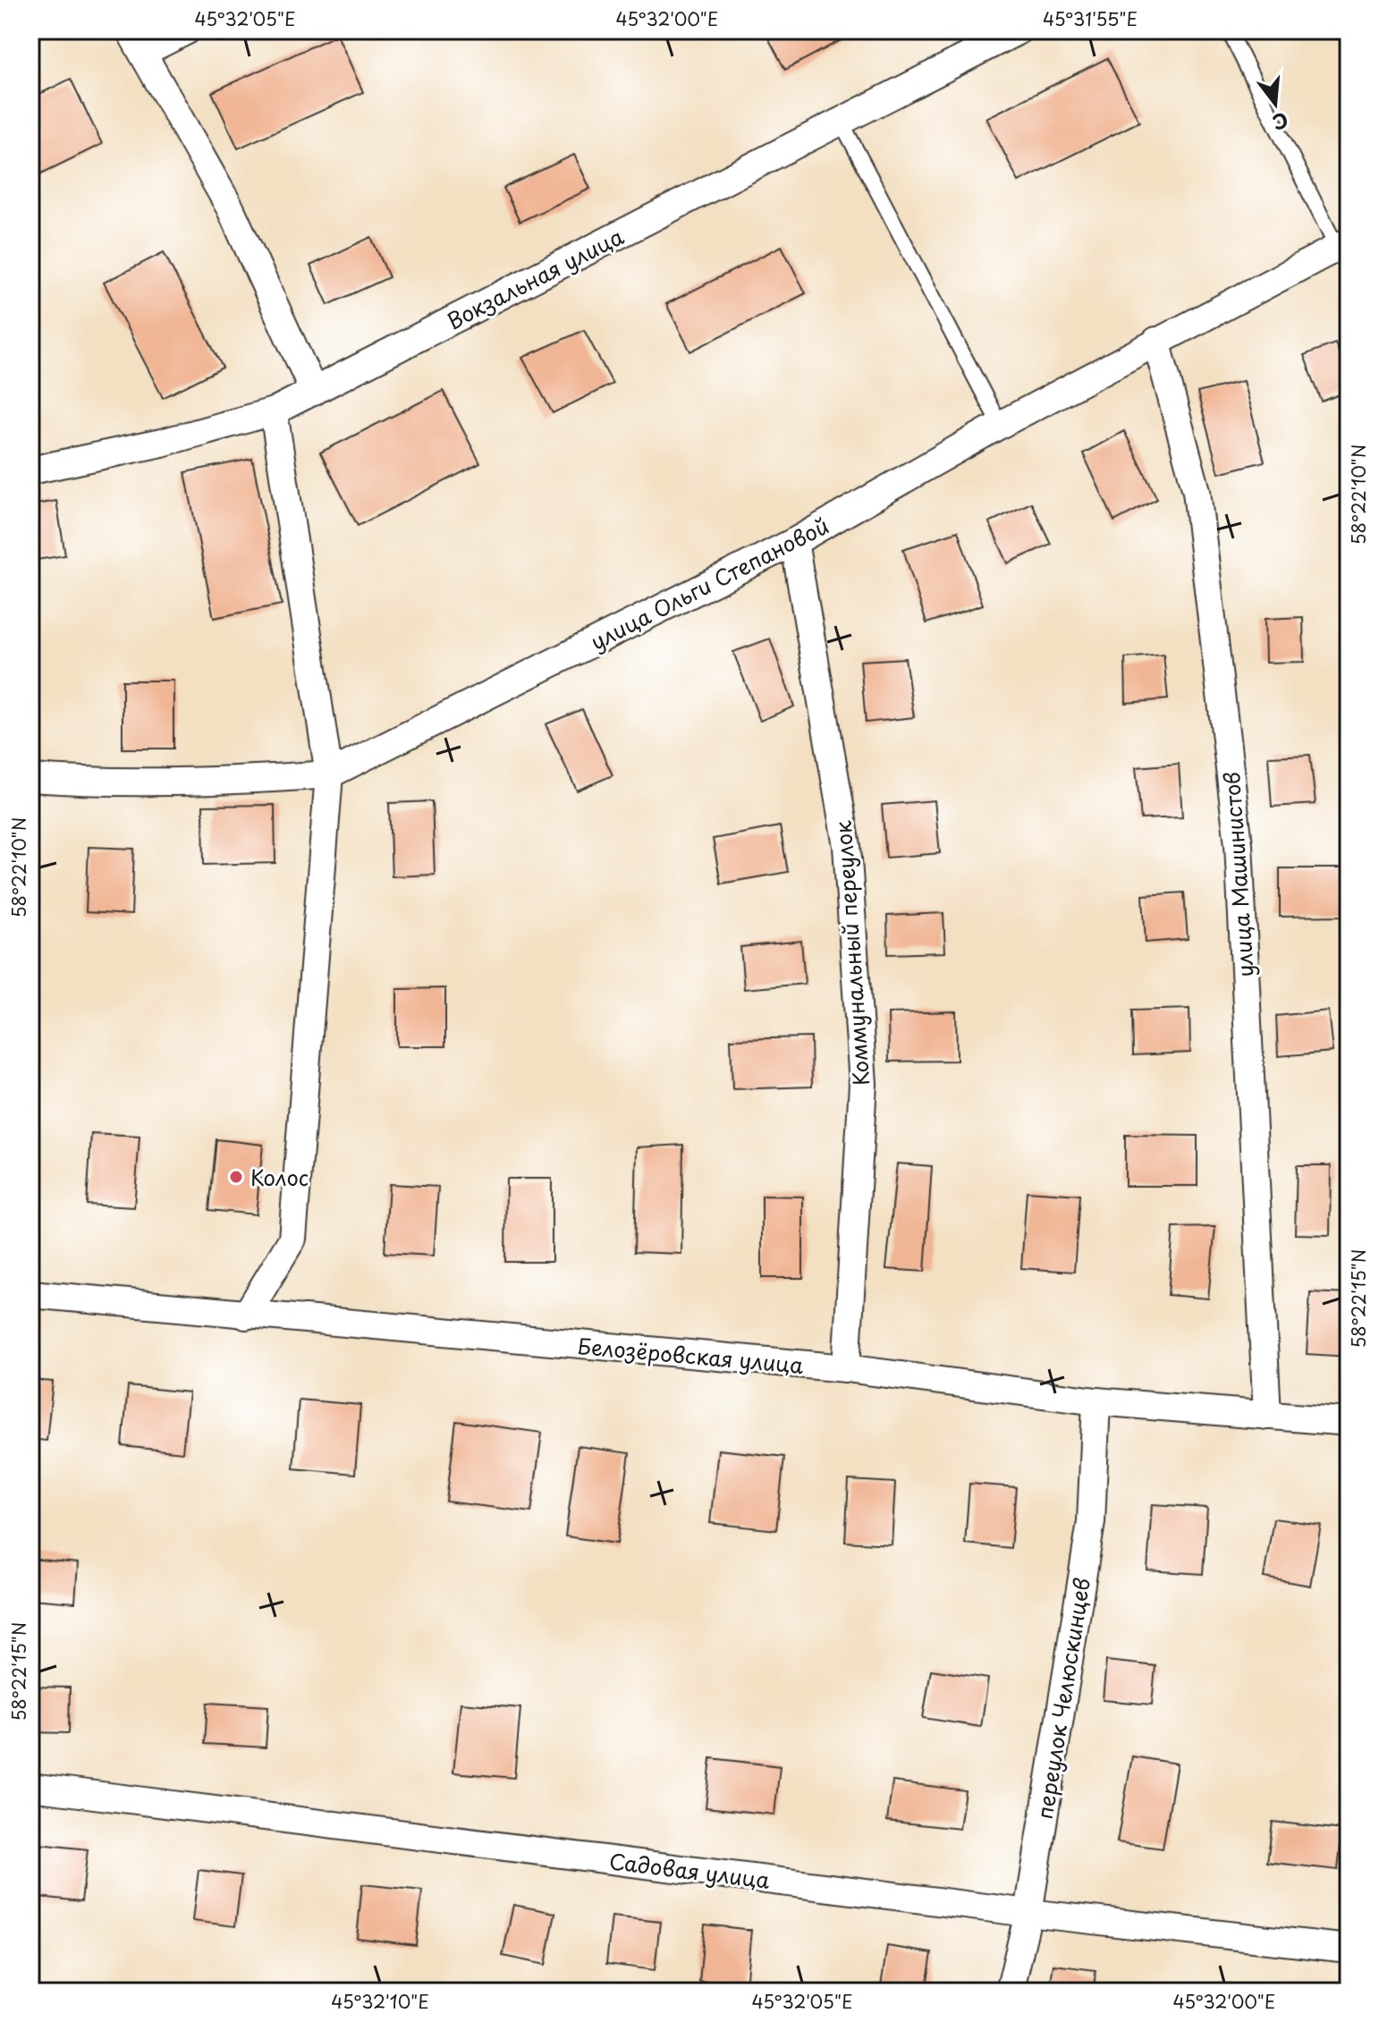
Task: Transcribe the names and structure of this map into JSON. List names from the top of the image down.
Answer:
{
  "streets": {
    "street": [
      "Вокзальная улица",
      "улица Ольги Степановой",
      "улица Машинистов",
      "Коммунальный переулок",
      "Белозёровская улица",
      "переулок Челюскинцев",
      "Садовая улица"
    ]
  },
  "crossings": [
    ["улица Ольги Степановой", "улица Машинистов"],
    ["улица Ольги Степановой", "Коммунальный переулок"],
    ["улица Машинистов", "Белозёровская улица"],
    ["Коммунальный переулок", "Белозёровская улица"],
    ["Белозёровская улица", "переулок Челюскинцев"],
    ["переулок Челюскинцев", "Садовая улица"]
  ],
  "places": ["Колос"],
  "north": "bottom",
  "coordinates": [
    "45°32'05\"E",
    "45°32'00\"E",
    "45°31'55\"E",
    "58°22'10\"N",
    "58°22'15\"N",
    "45°32'10\"E"
  ]
}
